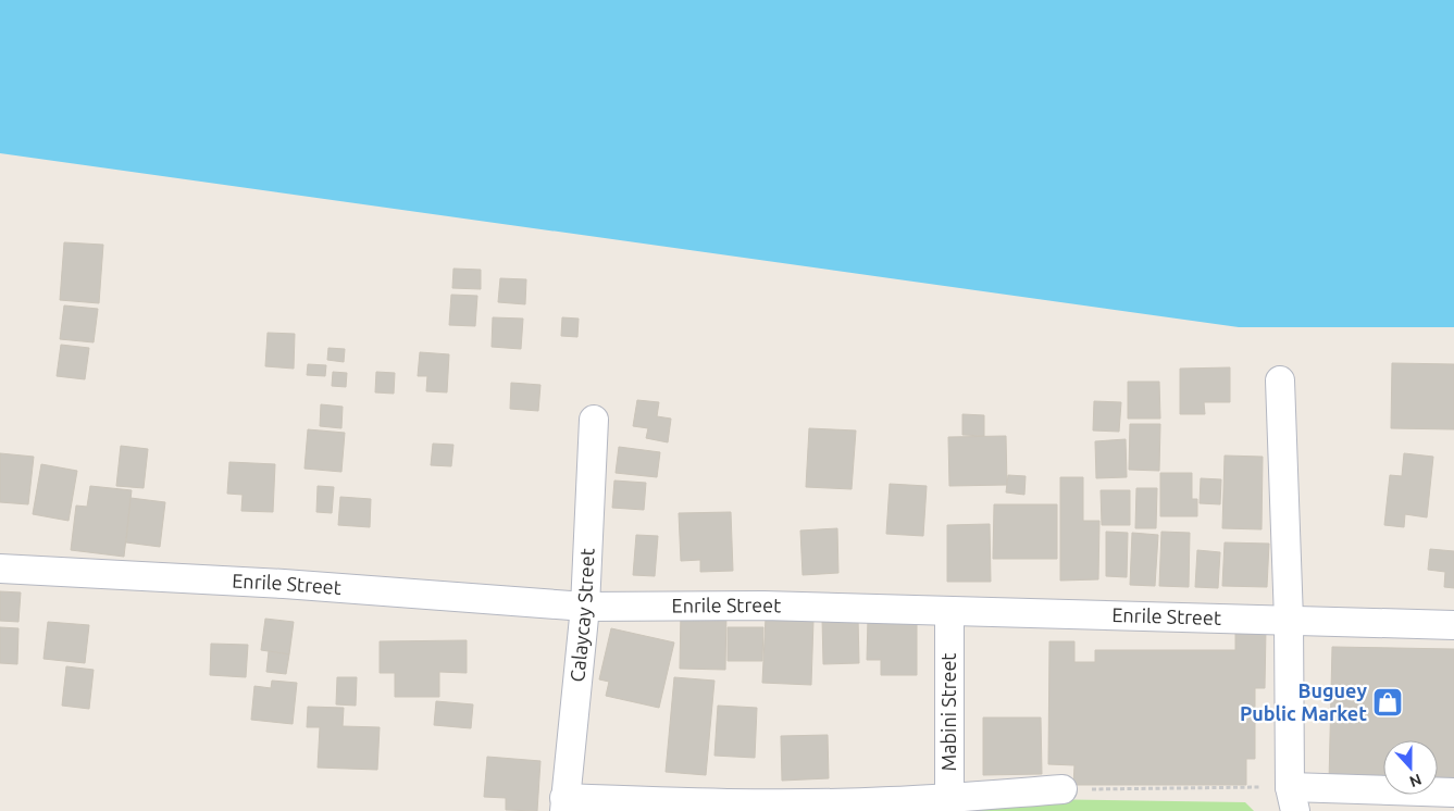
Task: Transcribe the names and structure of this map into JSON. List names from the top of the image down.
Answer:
{
  "streets": {
    "street": ["Enrile Street", "Calaycay Street", "Mabini Street"]
  },
  "crossings": [
    ["Enrile Street", "Calaycay Street"],
    ["Enrile Street", "Mabini Street"]
  ],
  "places": {
    "shop": ["Buguey Public Market"]
  },
  "north": "bottom"
}
